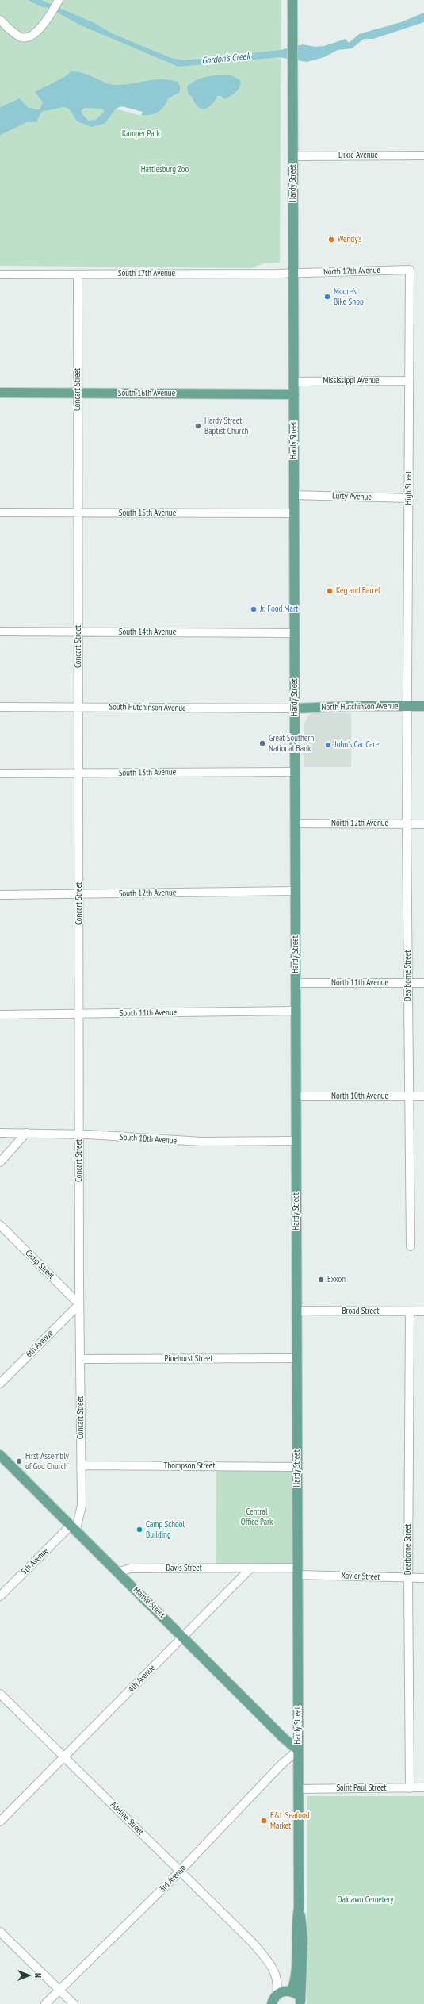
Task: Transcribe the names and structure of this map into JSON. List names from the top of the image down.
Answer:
{
  "streets": {
    "main road": [
      "Hardy Street",
      "South 16th Avenue",
      "North Hutchinson Avenue",
      "Mamie Street"
    ],
    "street": [
      "Dixie Avenue",
      "North 17th Avenue",
      "South 17th Avenue",
      "Mississippi Avenue",
      "Concart Street",
      "High Street",
      "Lurty Avenue",
      "South 15th Avenue",
      "South 14th Avenue",
      "South Hutchinson Avenue",
      "South 13th Avenue",
      "North 12th Avenue",
      "South 12th Avenue",
      "Dearborne Street",
      "North 11th Avenue",
      "South 11th Avenue",
      "North 10th Avenue",
      "South 10th Avenue",
      "Camp Street",
      "Broad Street",
      "6th Avenue",
      "Pinehurst Street",
      "Thompson Street",
      "5th Avenue",
      "Davis Street",
      "Xavier Street",
      "4th Avenue",
      "Saint Paul Street",
      "Adeline Street",
      "3rd Avenue"
    ]
  },
  "crossings": [
    ["Dixie Avenue", "Hardy Street"],
    ["Hardy Street", "North 17th Avenue"],
    ["Hardy Street", "South 17th Avenue"],
    ["Hardy Street", "Mississippi Avenue"],
    ["Hardy Street", "South 16th Avenue"],
    ["Hardy Street", "Lurty Avenue"],
    ["Hardy Street", "South 15th Avenue"],
    ["Hardy Street", "South 14th Avenue"],
    ["Hardy Street", "North Hutchinson Avenue"],
    ["Hardy Street", "South Hutchinson Avenue"],
    ["Hardy Street", "South 13th Avenue"],
    ["Hardy Street", "North 12th Avenue"],
    ["Hardy Street", "South 12th Avenue"],
    ["Hardy Street", "North 11th Avenue"],
    ["Hardy Street", "South 11th Avenue"],
    ["Hardy Street", "North 10th Avenue"],
    ["Hardy Street", "South 10th Avenue"],
    ["Hardy Street", "Broad Street"],
    ["Hardy Street", "Pinehurst Street"],
    ["Hardy Street", "Thompson Street"],
    ["Hardy Street", "Xavier Street"],
    ["Hardy Street", "Mamie Street"],
    ["Hardy Street", "Saint Paul Street"],
    ["Hardy Street", "Adeline Street"],
    ["Hardy Street", "3rd Avenue"],
    ["North 17th Avenue", "South 17th Avenue"],
    ["North 17th Avenue", "High Street"],
    ["South 17th Avenue", "Concart Street"],
    ["Mississippi Avenue", "High Street"],
    ["Concart Street", "South 16th Avenue"],
    ["Concart Street", "South 15th Avenue"],
    ["Concart Street", "South 14th Avenue"],
    ["Concart Street", "South Hutchinson Avenue"],
    ["Concart Street", "South 13th Avenue"],
    ["Concart Street", "South 12th Avenue"],
    ["Concart Street", "South 11th Avenue"],
    ["Concart Street", "South 10th Avenue"],
    ["Concart Street", "Camp Street"],
    ["Concart Street", "6th Avenue"],
    ["Concart Street", "Pinehurst Street"],
    ["Concart Street", "Thompson Street"],
    ["Concart Street", "5th Avenue"],
    ["Concart Street", "Mamie Street"],
    ["High Street", "Lurty Avenue"],
    ["High Street", "North Hutchinson Avenue"],
    ["High Street", "Dearborne Street"],
    ["North Hutchinson Avenue", "South Hutchinson Avenue"],
    ["North Hutchinson Avenue", "Dearborne Street"],
    ["North 12th Avenue", "Dearborne Street"],
    ["Dearborne Street", "North 11th Avenue"],
    ["Dearborne Street", "North 10th Avenue"],
    ["Dearborne Street", "Broad Street"],
    ["Dearborne Street", "Xavier Street"],
    ["Dearborne Street", "Saint Paul Street"],
    ["Camp Street", "6th Avenue"],
    ["5th Avenue", "Mamie Street"],
    ["Davis Street", "Mamie Street"],
    ["Davis Street", "4th Avenue"],
    ["Mamie Street", "4th Avenue"],
    ["Mamie Street", "3rd Avenue"],
    ["4th Avenue", "Adeline Street"],
    ["Adeline Street", "3rd Avenue"]
  ],
  "water": ["Gordon's Creek"],
  "parks": [
    "Kamper Park",
    "Hattiesburg Zoo",
    "Central Office Park",
    "Oaklawn Cemetery"
  ],
  "places": [
    "Wendy's",
    "Moore's Bike Shop",
    "Hardy Street Baptist Church",
    "Keg and Barrel",
    "Jr. Food Mart",
    "Great Southern National Bank",
    "John's Car Care",
    "Exxon",
    "First Assembly of God Church",
    "Camp School Building",
    "E&L Seafood Market"
  ],
  "north": "right"
}
